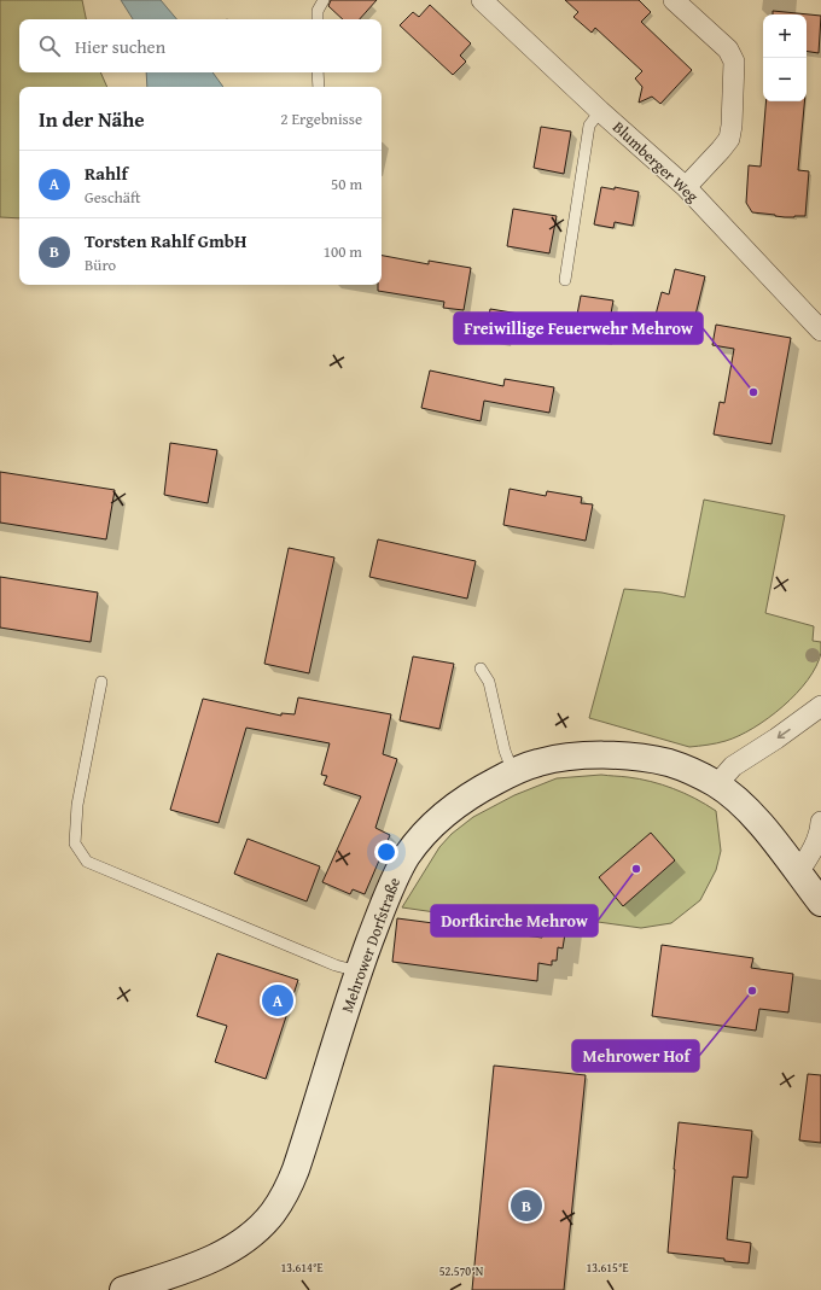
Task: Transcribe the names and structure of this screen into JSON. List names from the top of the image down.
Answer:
{
  "streets": {
    "main road": ["Mehrower Dorfstraße"],
    "street": ["Blumberger Weg"]
  },
  "places": ["Freiwillige Feuerwehr Mehrow", "Dorfkirche Mehrow", "Mehrower Hof"],
  "page": {
    "map_buttons": ["+", "−"],
    "search": "Hier suchen",
    "heading": ["In der Nähe", "2 Ergebnisse"],
    "list": [
      {
        "mark": "A",
        "name": "Rahlf",
        "note": "Geschäft",
        "value": "50 m"
      },
      {
        "mark": "B",
        "name": "Torsten Rahlf GmbH",
        "note": "Büro",
        "value": "100 m"
      }
    ],
    "pins": ["A", "B"]
  },
  "coordinates": ["13.614°E", "13.615°E", "52.570°N"]
}
